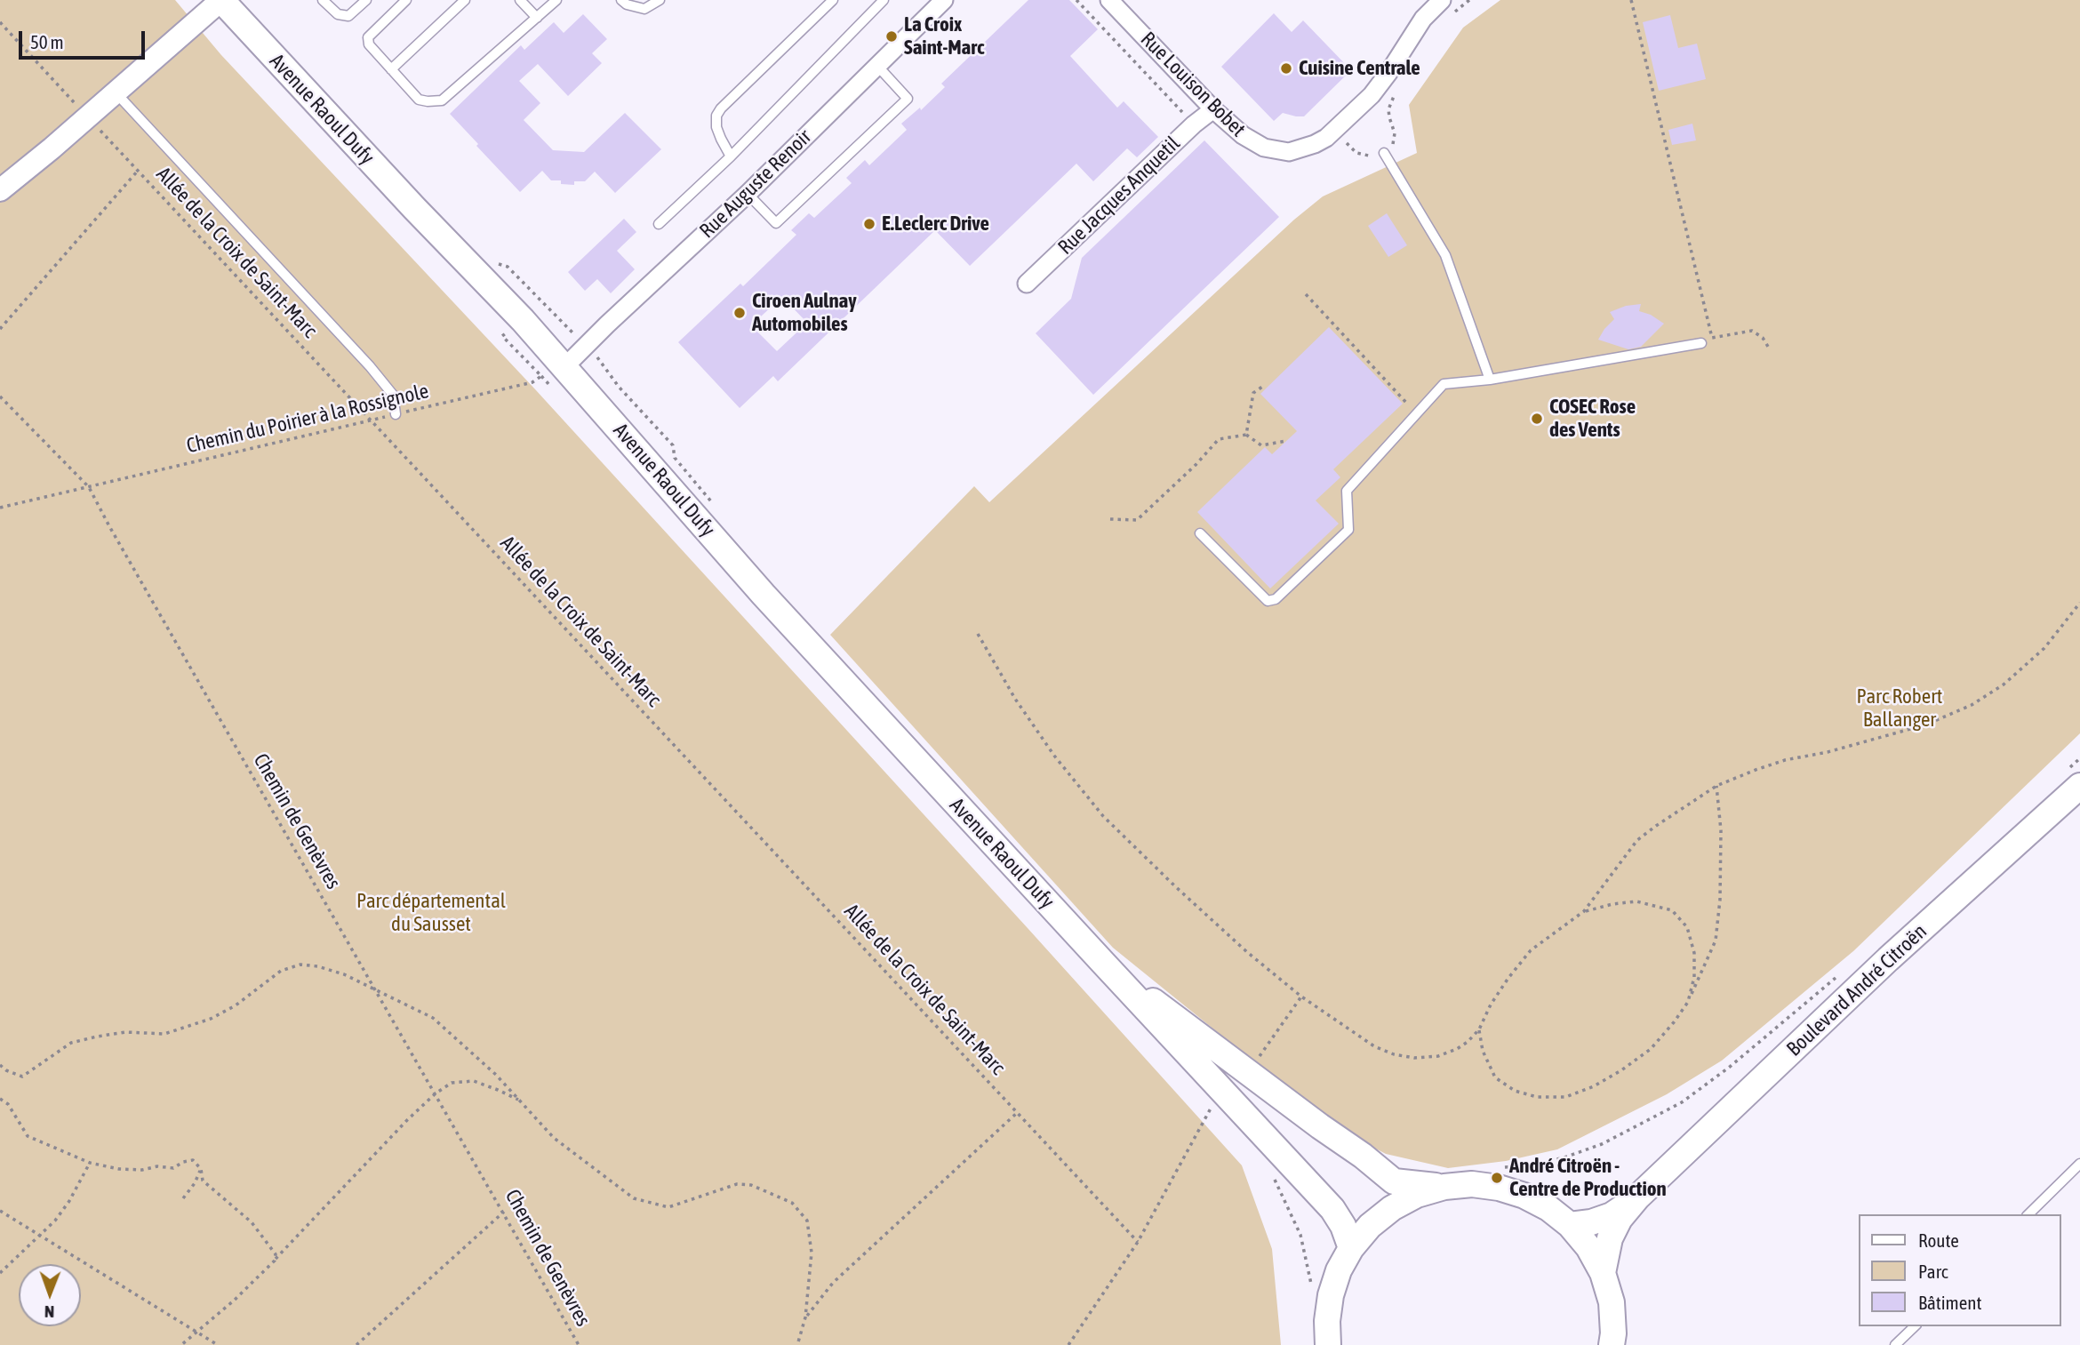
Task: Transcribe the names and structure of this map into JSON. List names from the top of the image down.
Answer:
{
  "streets": {
    "main road": ["Avenue Raoul Dufy", "Boulevard André Citroën"],
    "street": ["Rue Louison Bobet", "Rue Auguste Renoir", "Rue Jacques Anquetil"],
    "path": ["Allée de la Croix de Saint-Marc", "Chemin du Poirier à la Rossignole", "Chemin de Genèvres"]
  },
  "crossings": [
    ["Rue Louison Bobet", "Rue Jacques Anquetil"],
    ["Avenue Raoul Dufy", "Rue Auguste Renoir"],
    ["Avenue Raoul Dufy", "Chemin du Poirier à la Rossignole"],
    ["Allée de la Croix de Saint-Marc", "Chemin du Poirier à la Rossignole"],
    ["Chemin du Poirier à la Rossignole", "Chemin de Genèvres"]
  ],
  "parks": ["Parc Robert Ballanger", "Parc départemental du Sausset"],
  "places": [
    "La Croix Saint-Marc",
    "Cuisine Centrale",
    "E.Leclerc Drive",
    "Ciroen Aulnay Automobiles",
    "COSEC Rose des Vents",
    "André Citroën - Centre de Production"
  ],
  "legend": ["Route", "Parc", "Bâtiment"],
  "scale_bar": "50 m",
  "north": "bottom"
}
